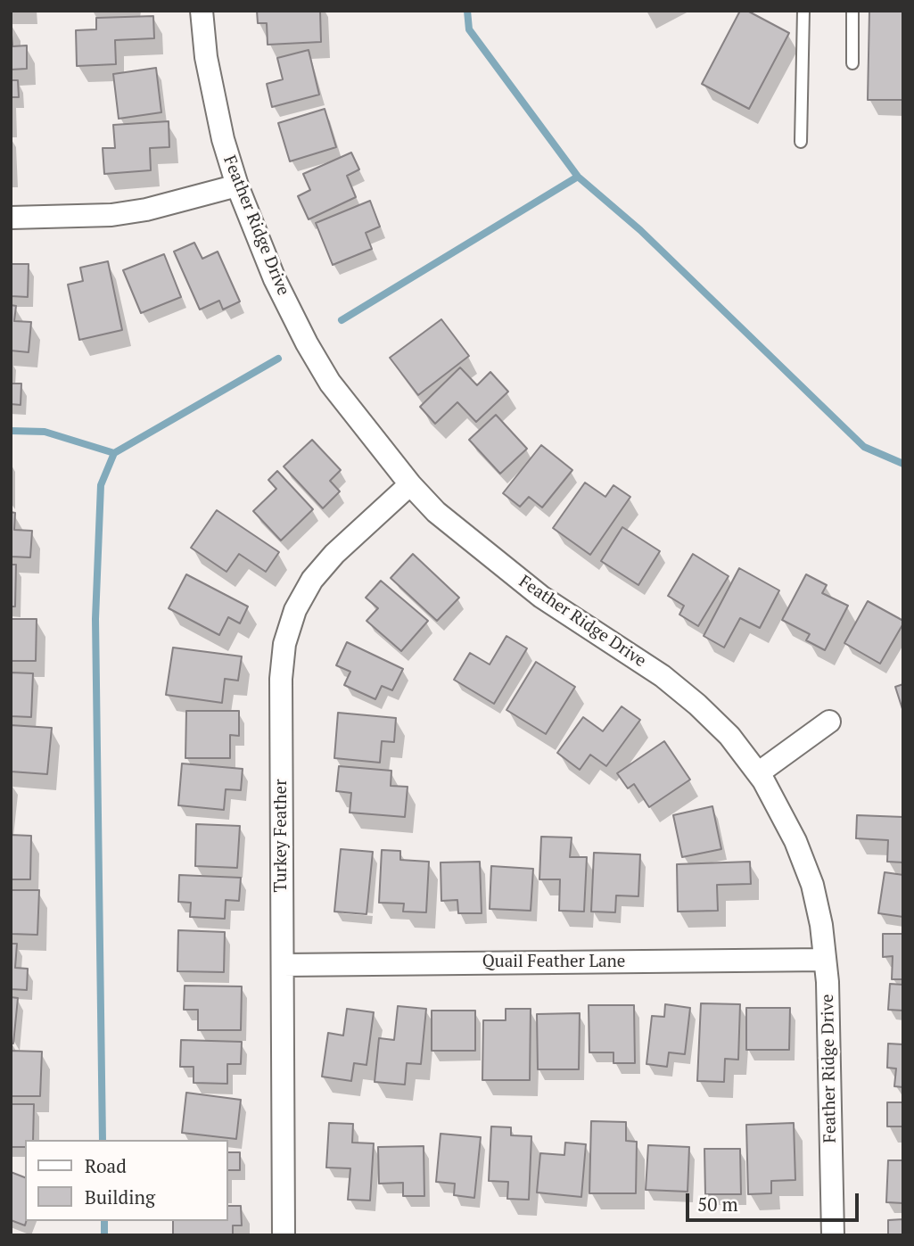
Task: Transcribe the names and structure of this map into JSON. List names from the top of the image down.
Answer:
{
  "streets": {
    "street": ["Feather Ridge Drive", "Turkey Feather", "Quail Feather Lane"]
  },
  "crossings": [
    ["Feather Ridge Drive", "Turkey Feather"],
    ["Feather Ridge Drive", "Quail Feather Lane"],
    ["Turkey Feather", "Quail Feather Lane"]
  ],
  "legend": ["Road", "Building"],
  "scale_bar": "50 m"
}
